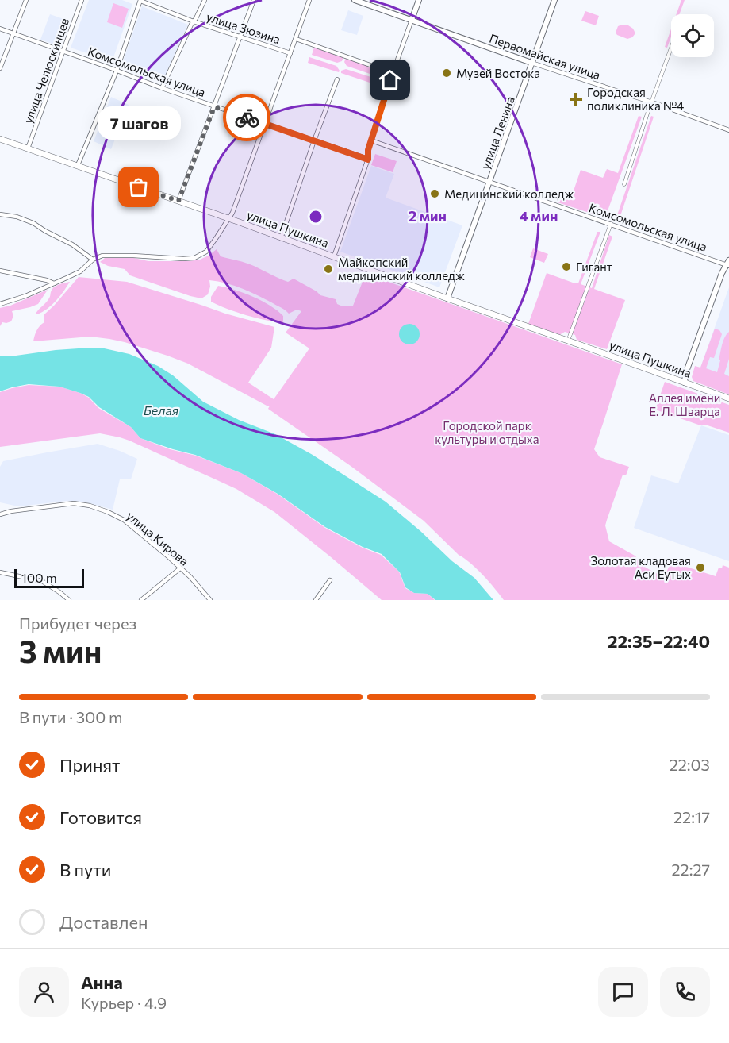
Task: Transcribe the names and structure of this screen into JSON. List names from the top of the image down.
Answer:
{
  "streets": {
    "main road": ["улица Пушкина"],
    "street": [
      "улица Зюзина",
      "Первомайская улица",
      "улица Челюскинцев",
      "Комсомольская улица",
      "улица Ленина",
      "улица Кирова"
    ]
  },
  "crossings": [
    ["Первомайская улица", "улица Ленина"],
    ["улица Челюскинцев", "Комсомольская улица"],
    ["улица Челюскинцев", "улица Пушкина"],
    ["Комсомольская улица", "улица Ленина"],
    ["улица Ленина", "улица Пушкина"]
  ],
  "water": ["Белая"],
  "parks": ["Аллея имени Е. Л. Шварца", "Городской парк культуры и отдыха"],
  "places": {
    "other": [
      "Музей Востока",
      "7 шагов",
      "Медицинский колледж",
      "Гигант",
      "Майкопский медицинский колледж",
      "Золотая кладовая Аси Еутых"
    ],
    "health": ["Городская поликлиника №4"]
  },
  "scale_bar": "100 m",
  "page": {
    "bubble": "7 шагов",
    "scale": "100 m",
    "heading": ["3 мин", "Прибудет через", "22:35–22:40"],
    "panel": ["Анна", "Курьер · 4.9"],
    "bar": "В пути · 300 m",
    "list": [
      ["Принят", "22:03"],
      ["Готовится", "22:17"],
      ["В пути", "22:27"],
      "Доставлен"
    ]
  },
  "rings": ["2 мин", "4 мин"]
}
